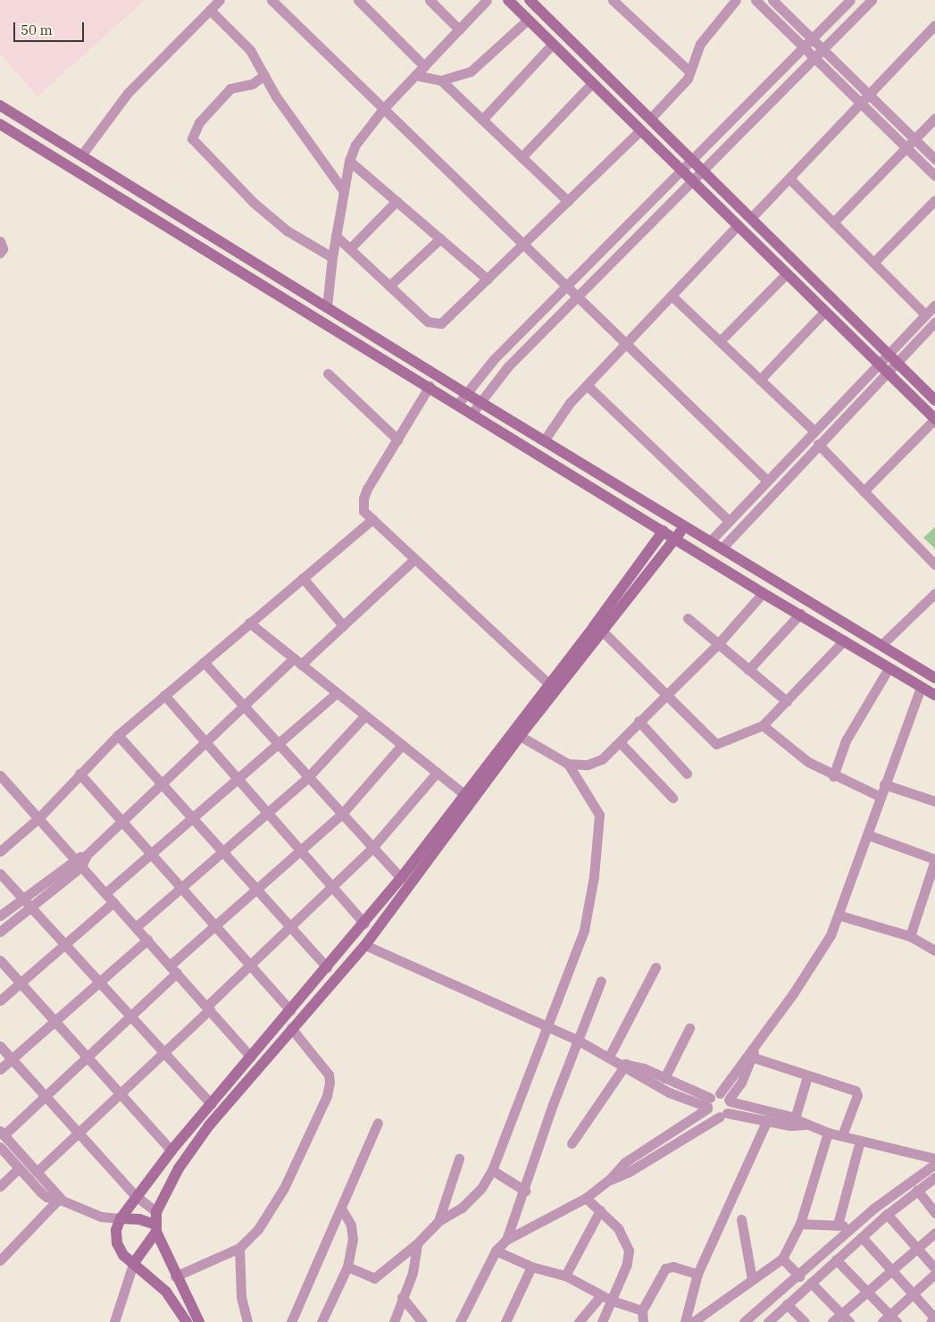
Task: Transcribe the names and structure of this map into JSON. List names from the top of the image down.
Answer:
{
  "scale_bar": "50 m"
}
